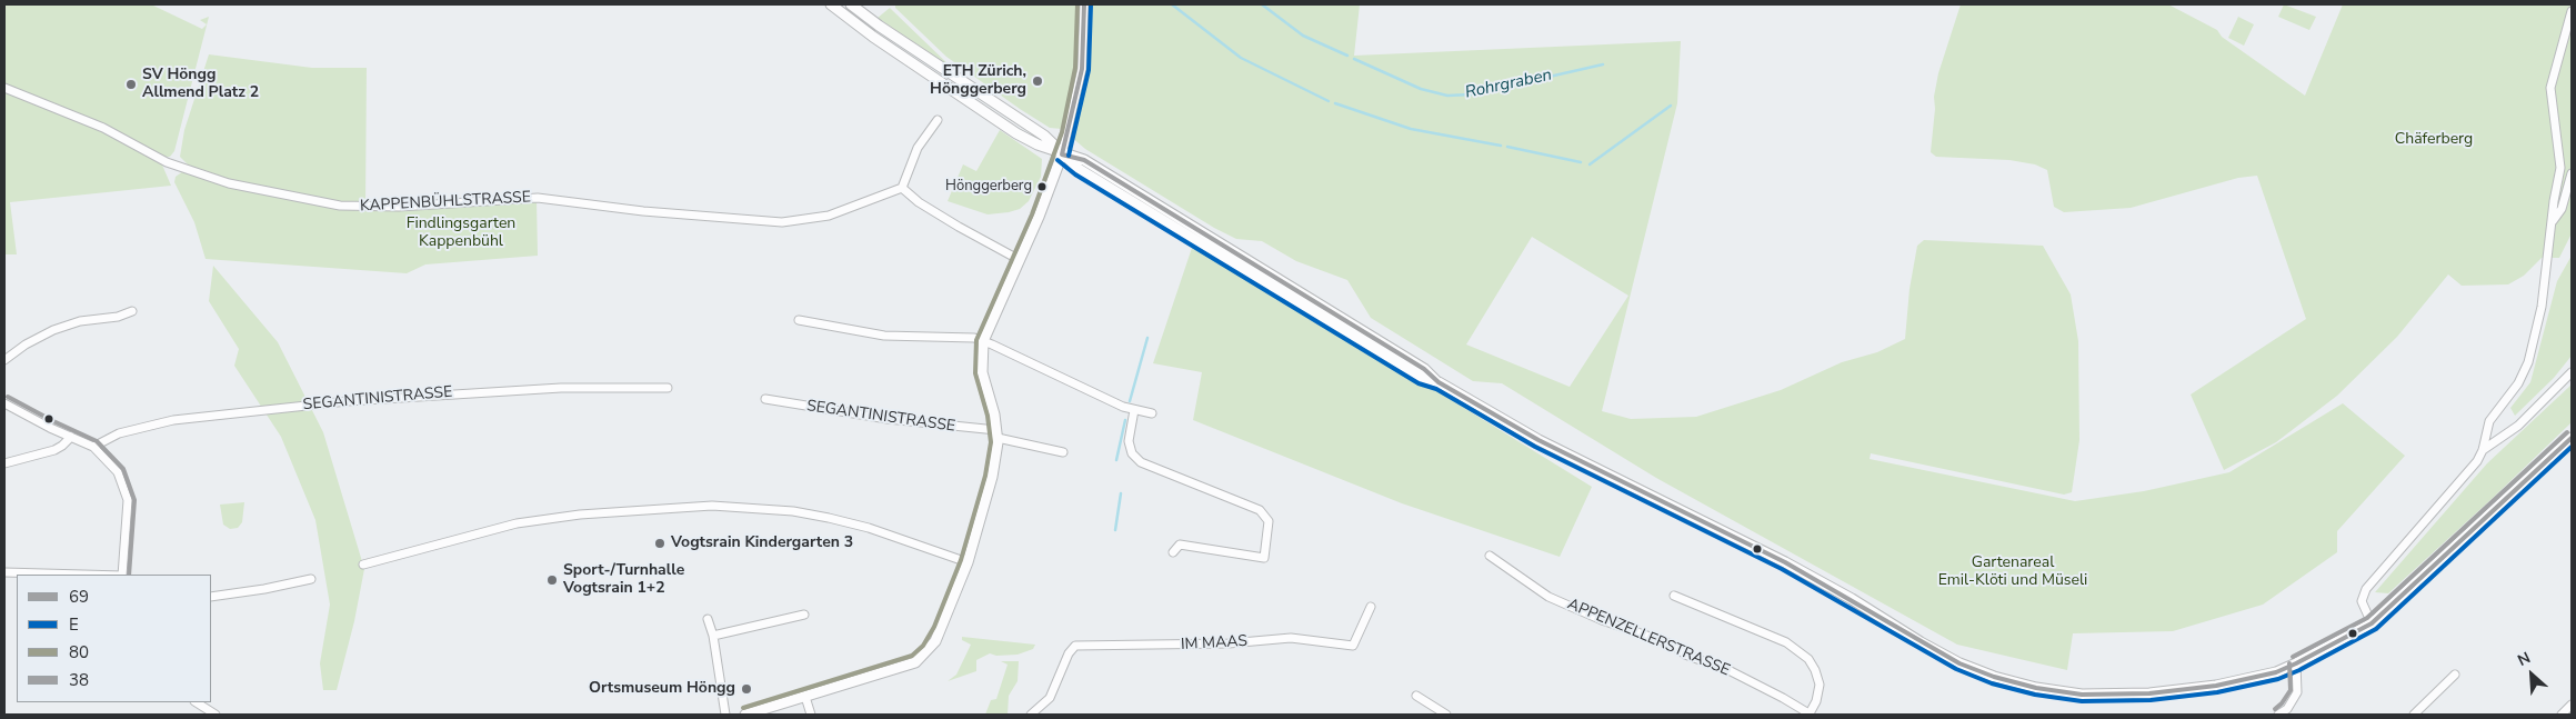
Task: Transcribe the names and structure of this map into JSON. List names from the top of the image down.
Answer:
{
  "streets": {
    "street": [
      "KAPPENBÜHLSTRASSE",
      "SEGANTINISTRASSE",
      "APPENZELLERSTRASSE",
      "IM MAAS"
    ]
  },
  "water": ["Rohrgraben"],
  "parks": ["Chäferberg", "Findlingsgarten Kappenbühl", "Gartenareal Emil-Klöti und Müseli"],
  "places": [
    "ETH Zürich, Hönggerberg",
    "SV Höngg Allmend Platz 2",
    "Hönggerberg",
    "Vogtsrain Kindergarten 3",
    "Sport-/Turnhalle Vogtsrain 1+2",
    "Ortsmuseum Höngg"
  ],
  "lines": [
    "transit line 69",
    "transit line E",
    "transit line 80",
    "transit line 38"
  ],
  "legend": [
    "69",
    "E",
    "80",
    "38"
  ],
  "north": "top left"
}
